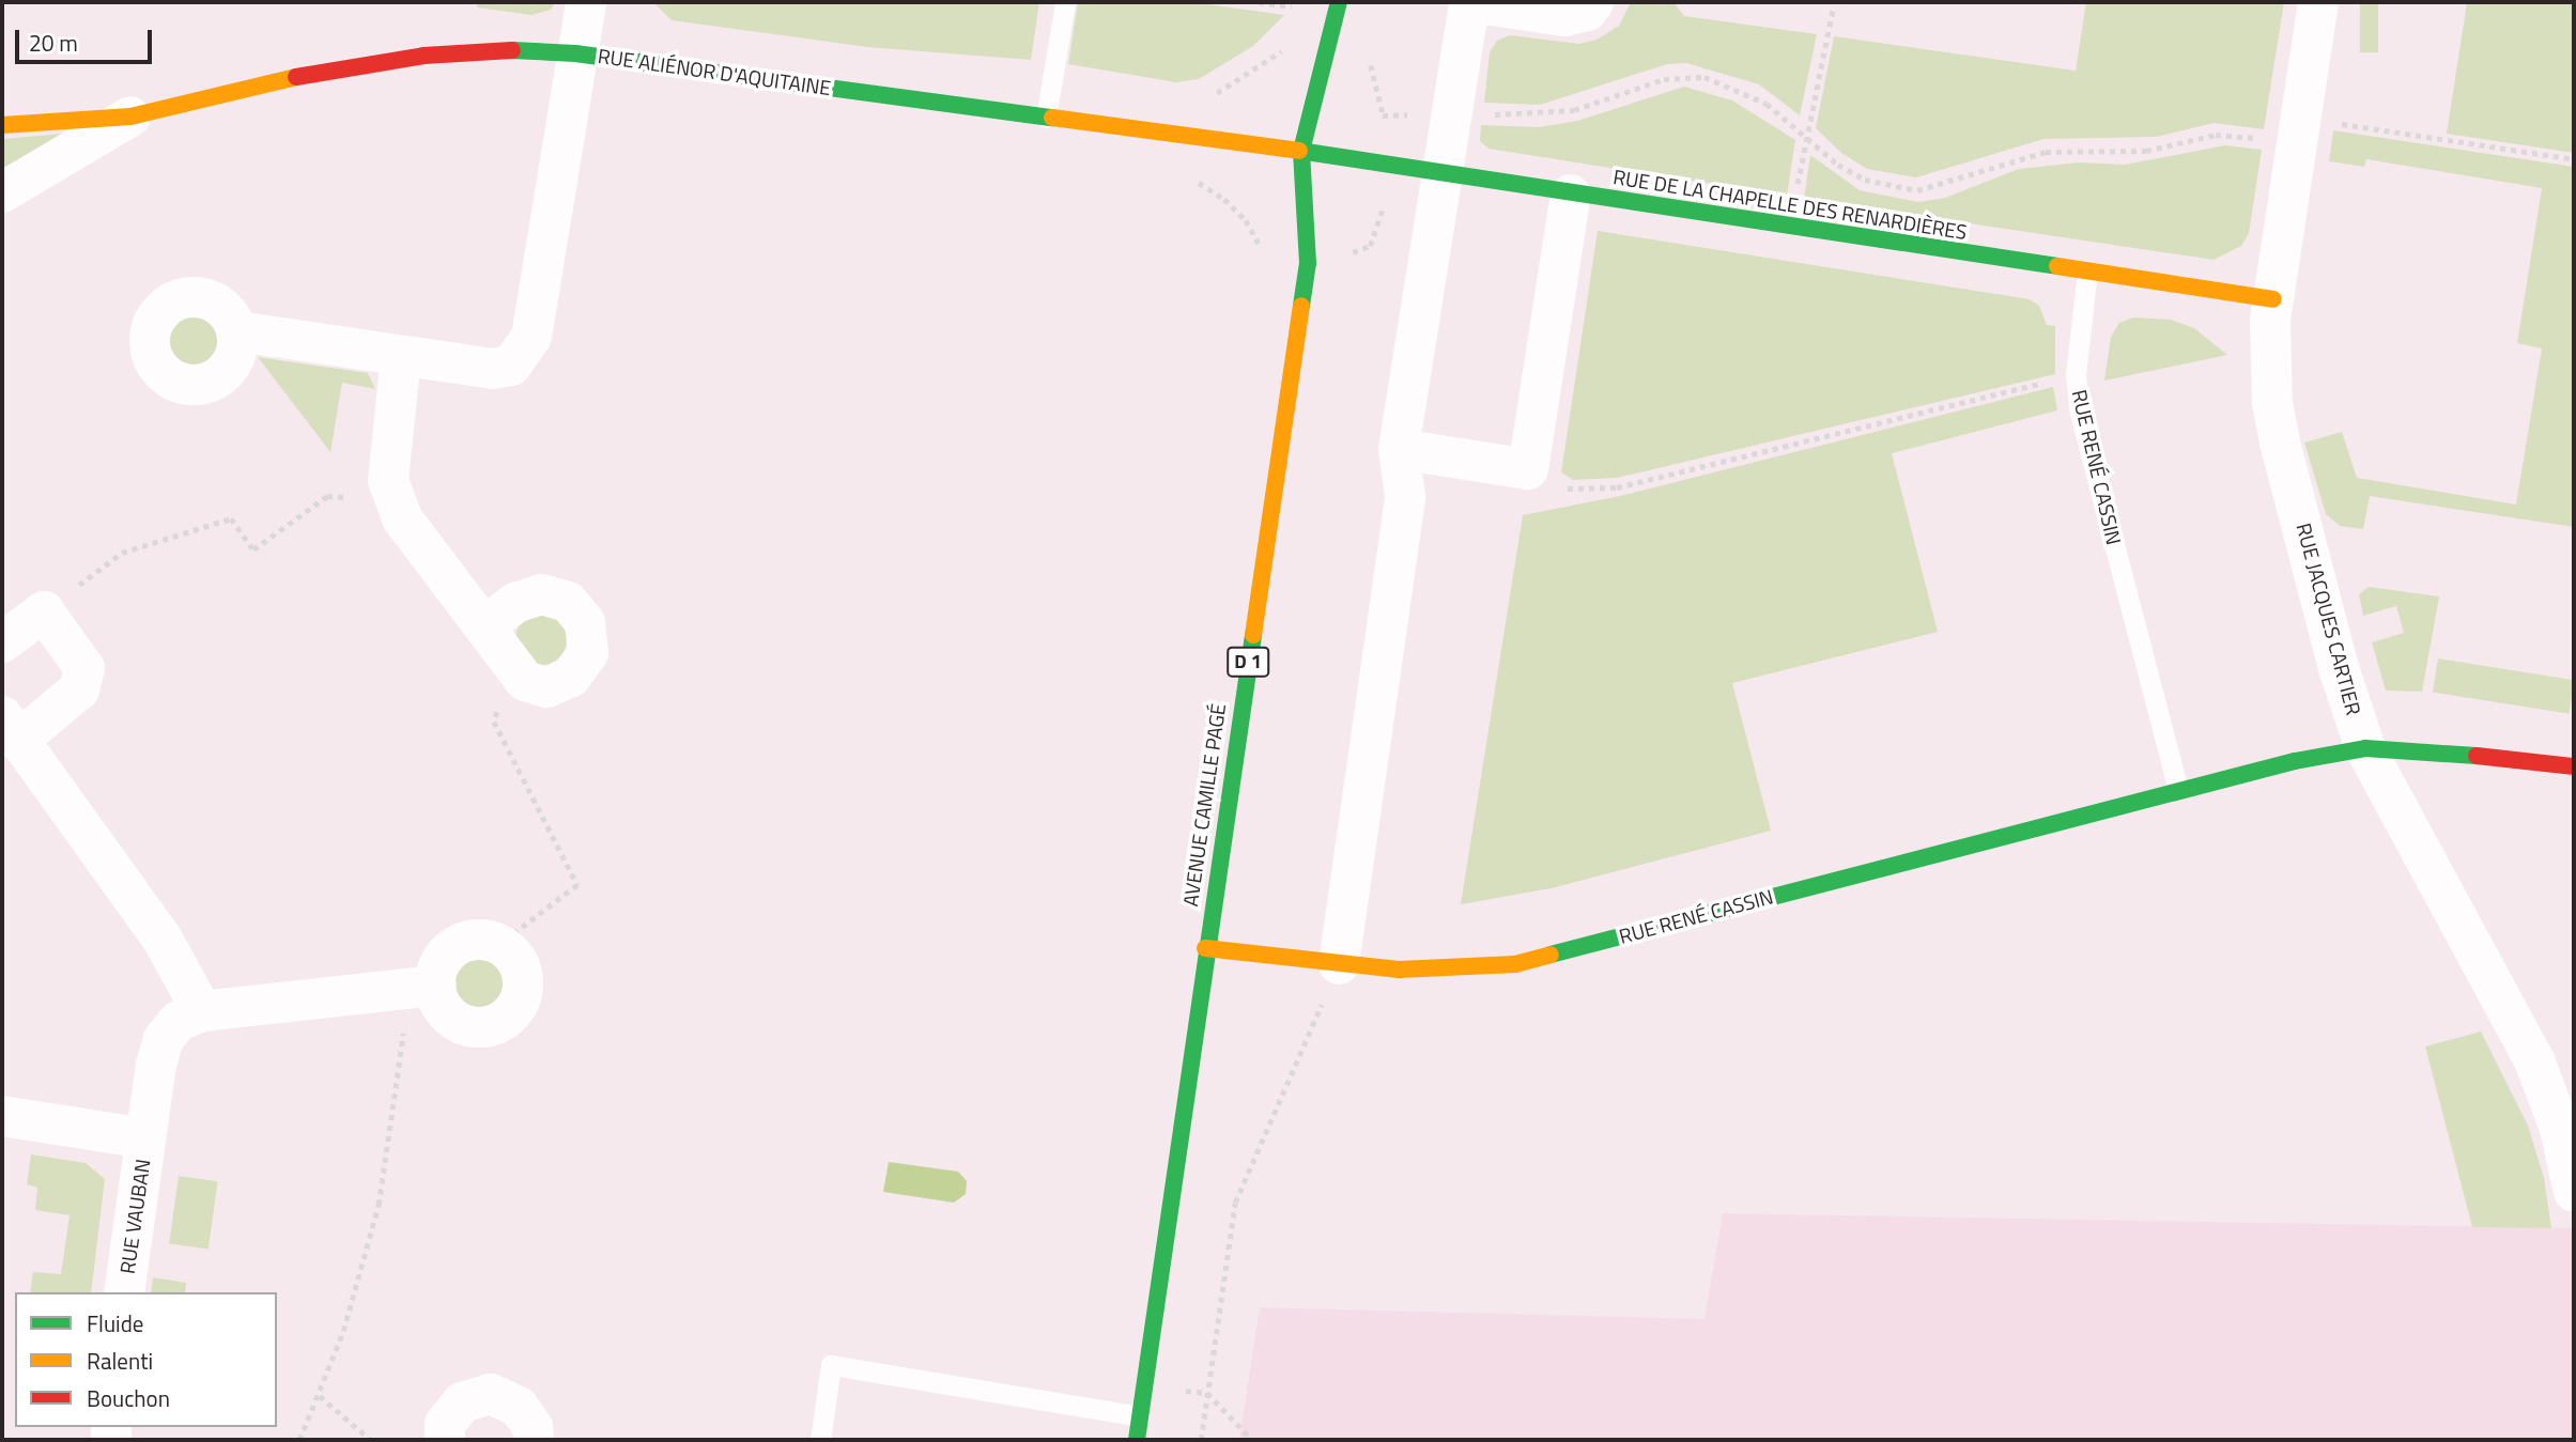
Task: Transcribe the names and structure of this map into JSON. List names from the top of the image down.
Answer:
{
  "streets": {
    "street": [
      "RUE ALIÉNOR D'AQUITAINE",
      "RUE DE LA CHAPELLE DES RENARDIÈRES",
      "RUE RENÉ CASSIN",
      "RUE JACQUES CARTIER",
      "D 1",
      "AVENUE CAMILLE PAGÉ",
      "RUE VAUBAN"
    ]
  },
  "crossings": [
    ["RUE ALIÉNOR D'AQUITAINE", "RUE DE LA CHAPELLE DES RENARDIÈRES"],
    ["RUE ALIÉNOR D'AQUITAINE", "AVENUE CAMILLE PAGÉ"],
    ["RUE DE LA CHAPELLE DES RENARDIÈRES", "RUE RENÉ CASSIN"],
    ["RUE DE LA CHAPELLE DES RENARDIÈRES", "RUE JACQUES CARTIER"],
    ["RUE DE LA CHAPELLE DES RENARDIÈRES", "AVENUE CAMILLE PAGÉ"],
    ["RUE RENÉ CASSIN", "RUE JACQUES CARTIER"],
    ["RUE RENÉ CASSIN", "AVENUE CAMILLE PAGÉ"]
  ],
  "legend": ["Fluide", "Ralenti", "Bouchon"],
  "scale_bar": "20 m"
}
